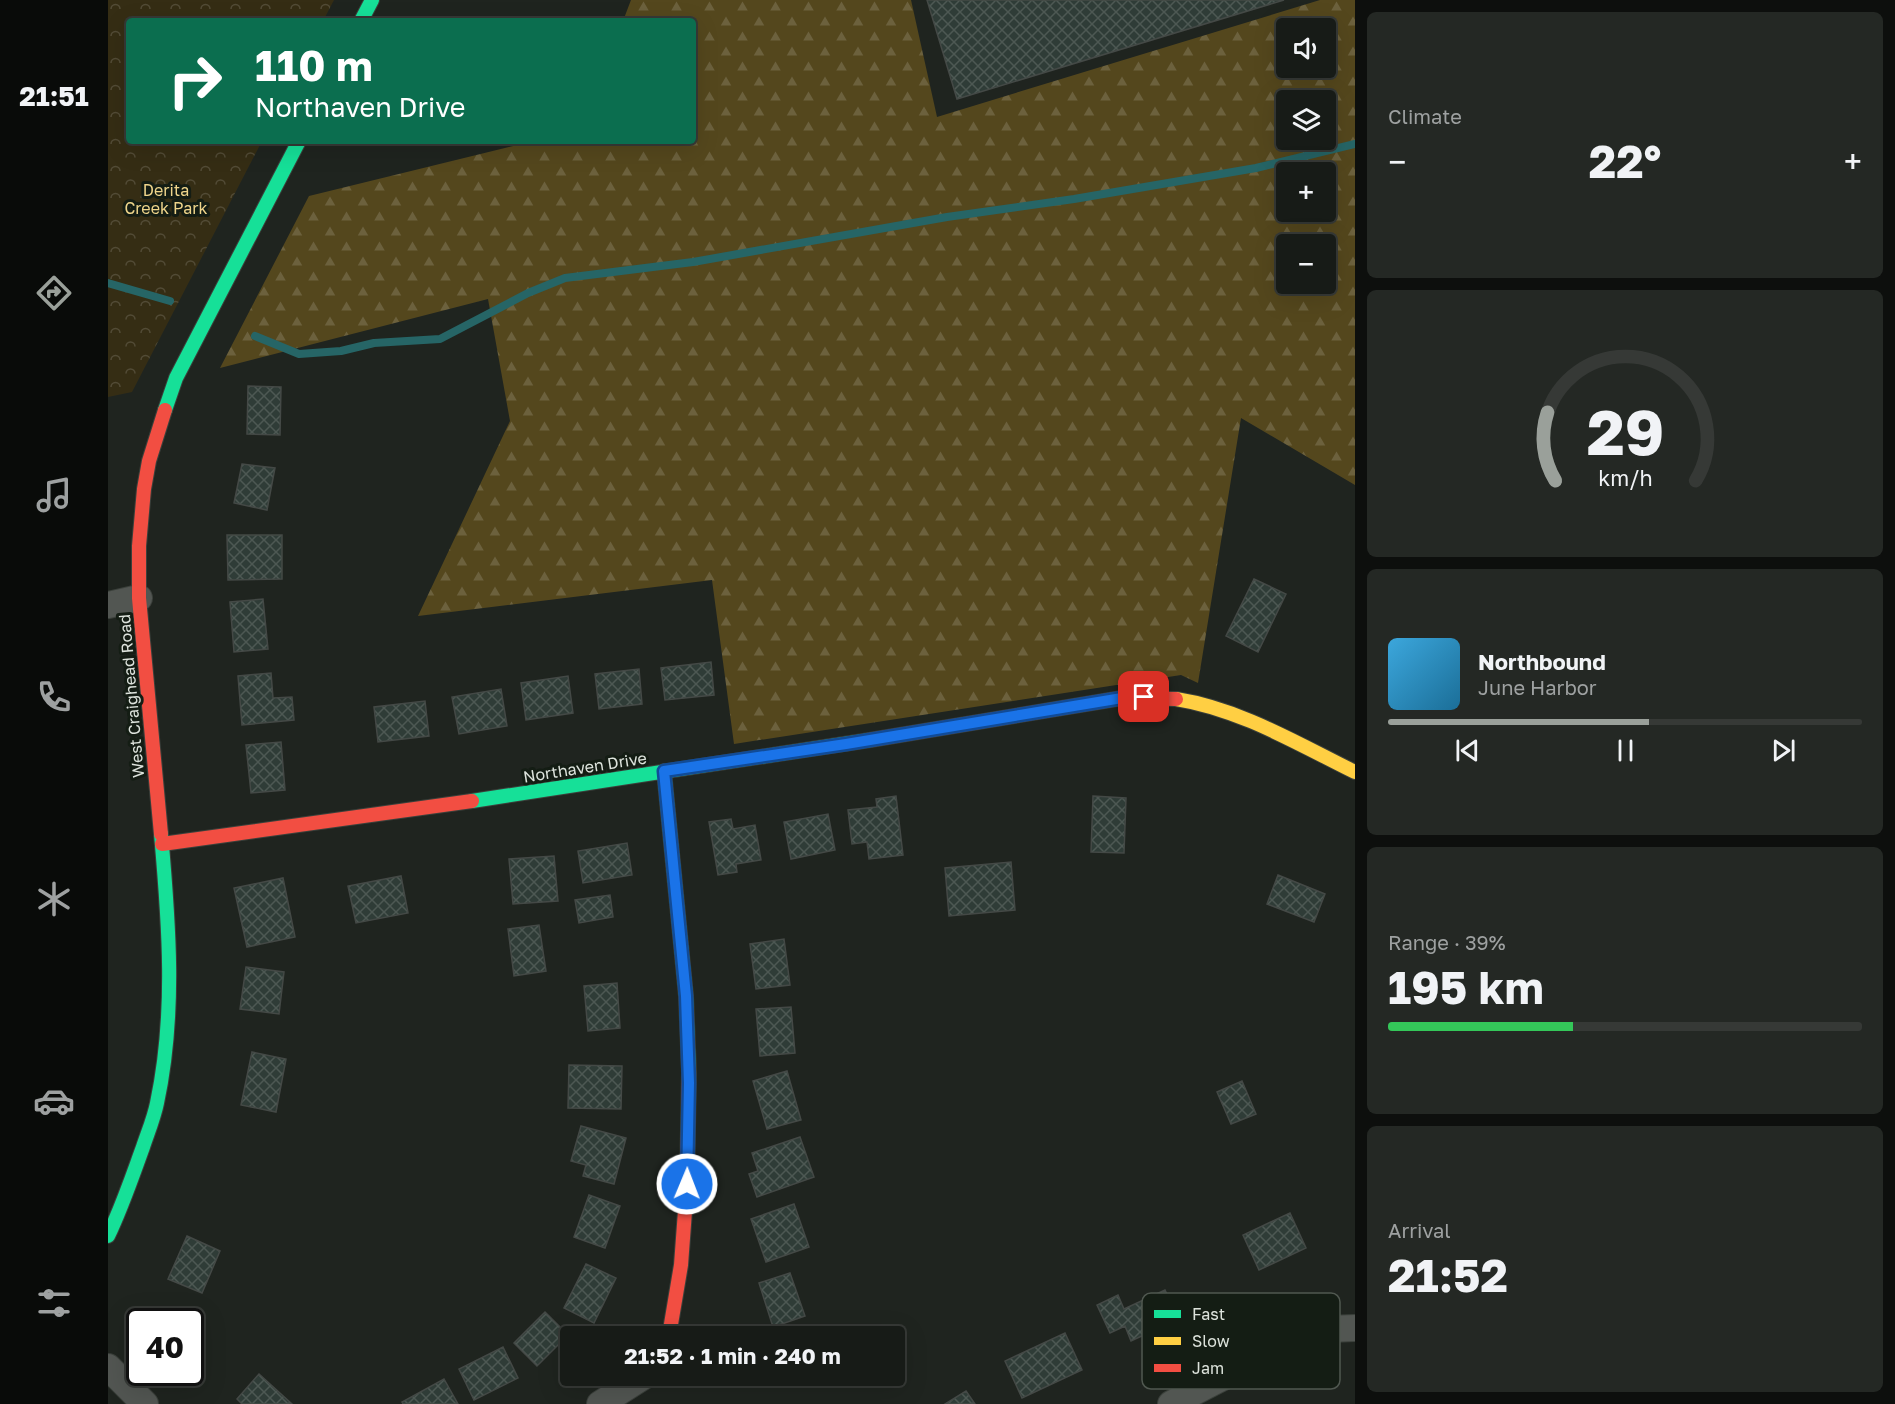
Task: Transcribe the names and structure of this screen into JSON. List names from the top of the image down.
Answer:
{
  "streets": {
    "street": ["West Craighead Road", "Northaven Drive"]
  },
  "crossings": [
    ["West Craighead Road", "Northaven Drive"]
  ],
  "parks": ["Derita Creek Park"],
  "legend": ["Fast", "Slow", "Jam"],
  "page": {
    "tabs": "21:51",
    "tile": [
      "Climate",
      ["Range · 39%", "195 km"],
      ["Arrival", "21:52"]
    ],
    "map_buttons": ["+", "−"],
    "turn": ["110 m", "Northaven Drive"],
    "heat": ["−", "22°", "+"],
    "song": ["Northbound", "June Harbor"],
    "limit": "40",
    "trip": "21:52 · 1 min · 240 m",
    "gauge": ["29", "km/h"]
  }
}
